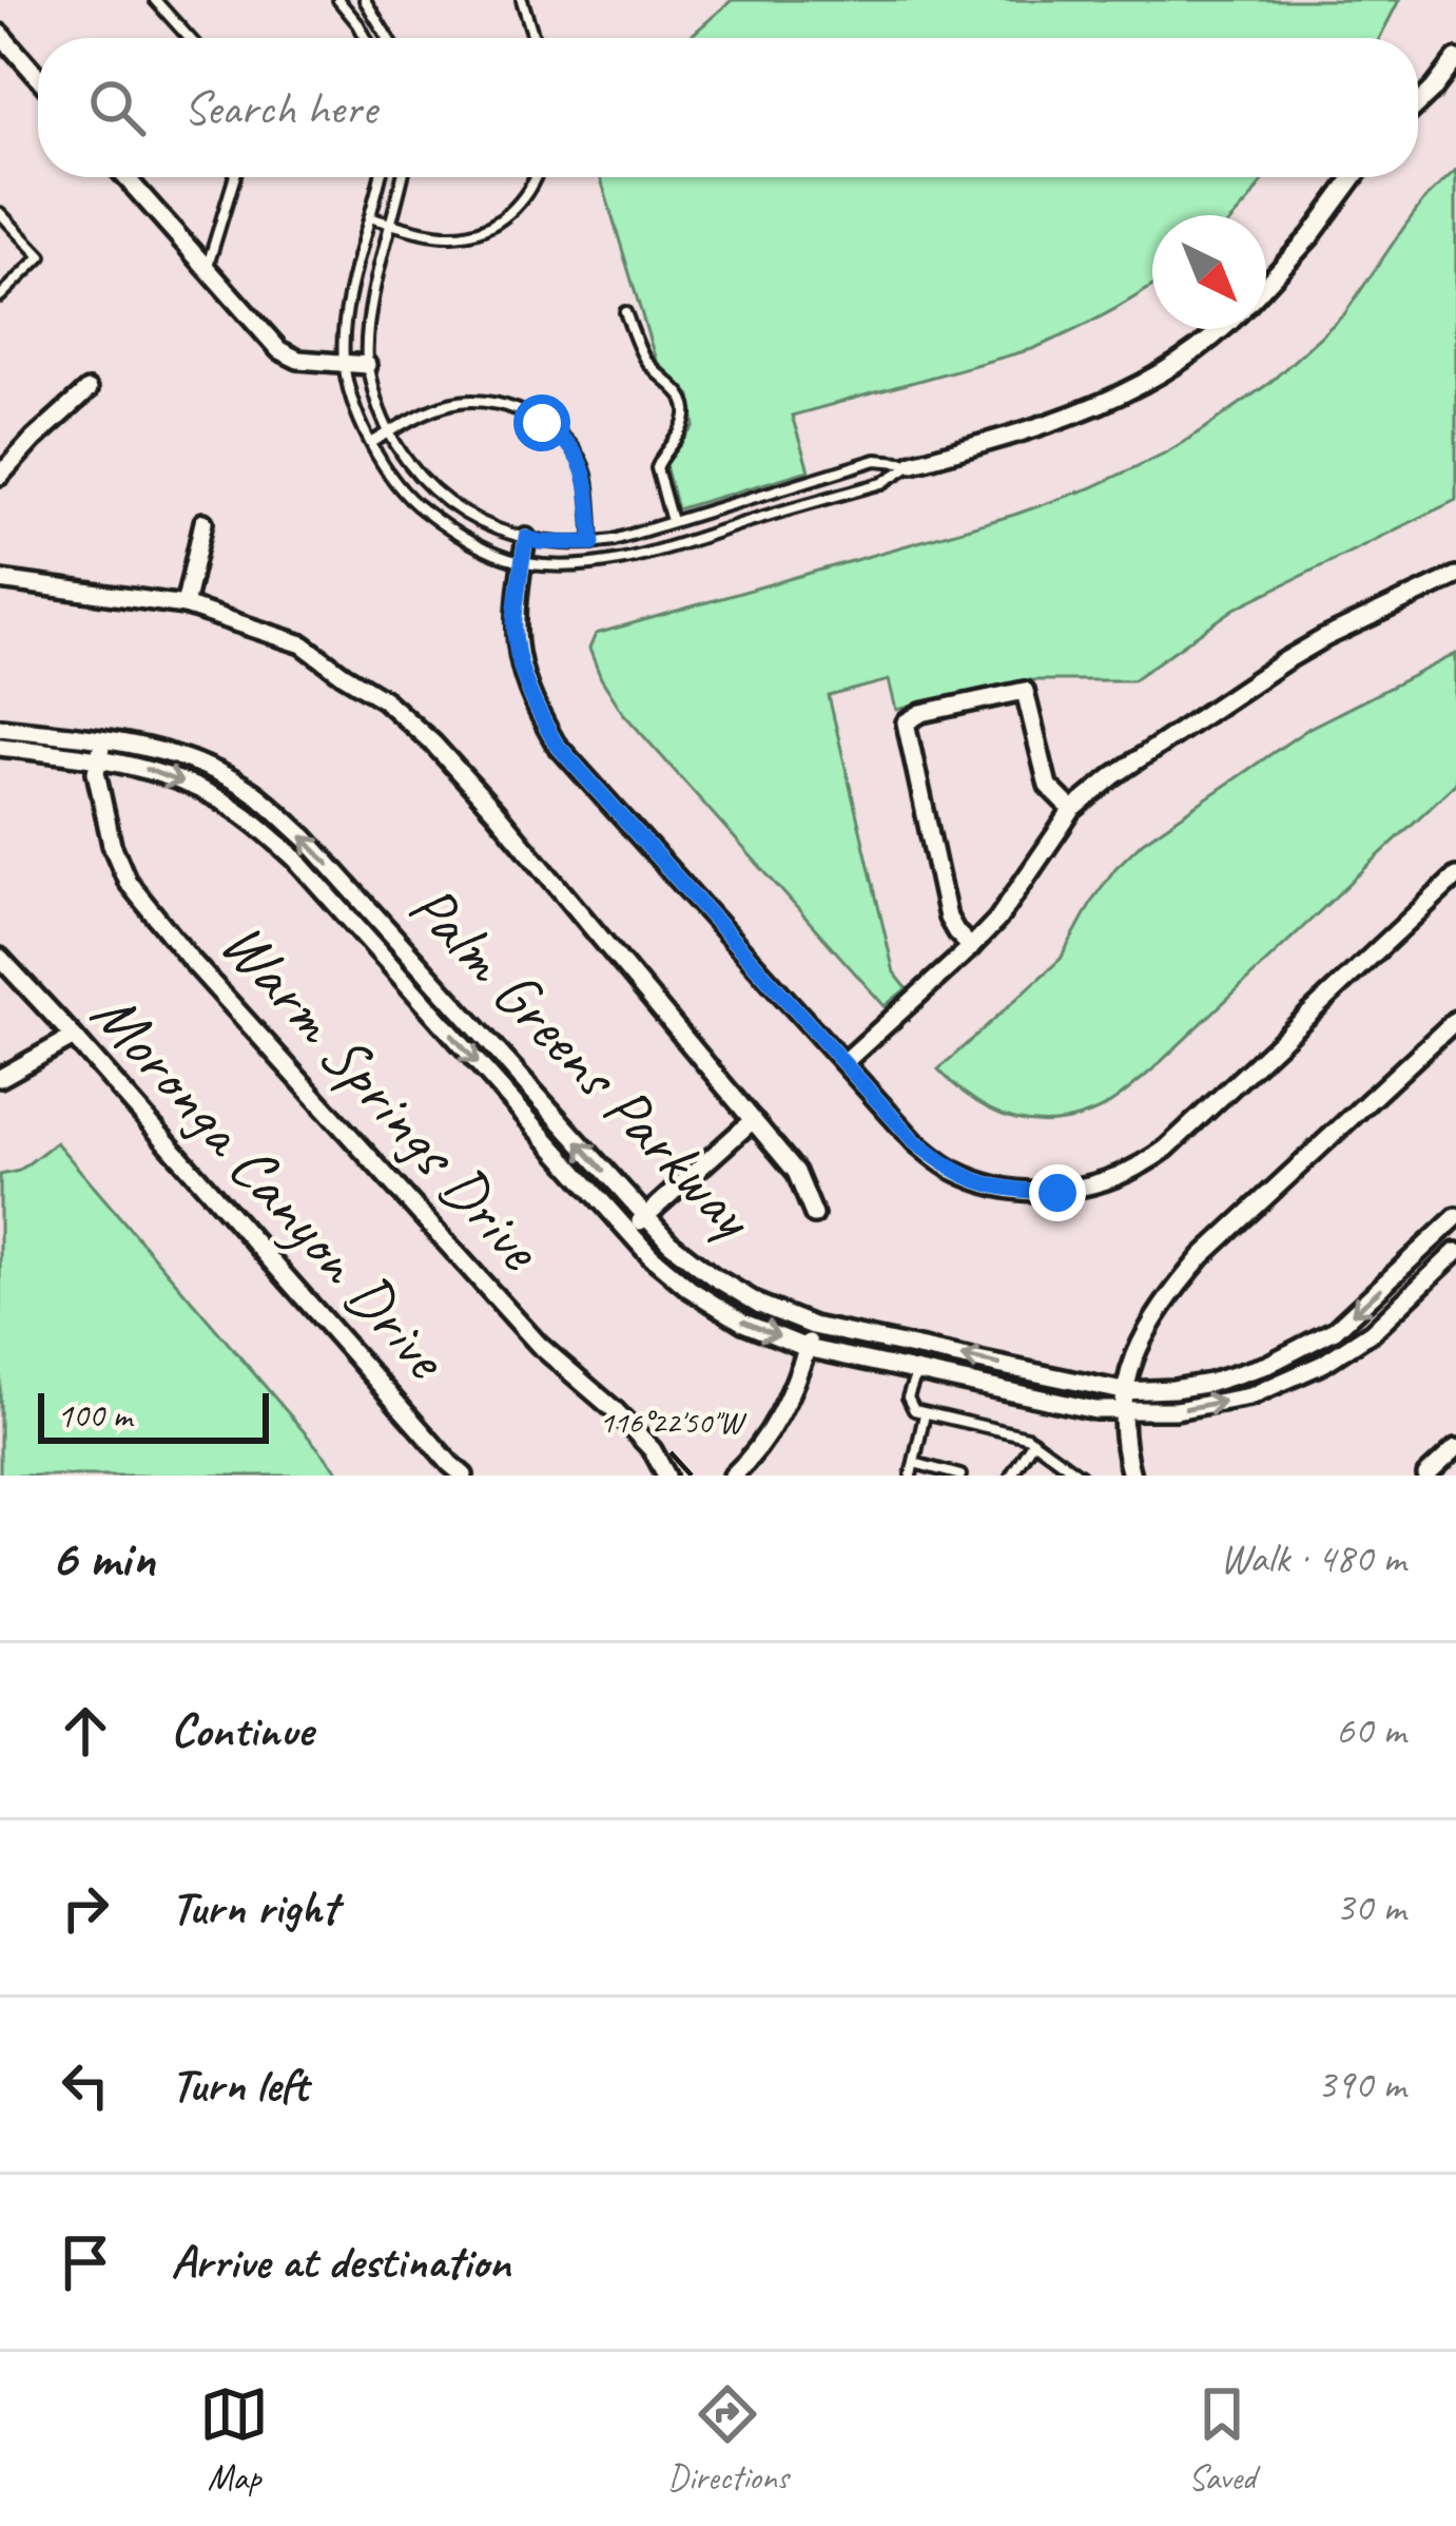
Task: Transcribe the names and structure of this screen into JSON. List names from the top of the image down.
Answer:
{
  "streets": {
    "street": ["Palm Greens Parkway", "Warm Springs Drive", "Moronga Canyon Drive"]
  },
  "crossings": [
    ["Palm Greens Parkway", "Warm Springs Drive"]
  ],
  "scale_bar": "100 m",
  "north": "bottom right",
  "page": {
    "search": "Search here",
    "scale": "100 m",
    "heading": ["6 min", "Walk · 480 m"],
    "list": [
      ["Continue", "60 m"],
      ["Turn right", "30 m"],
      ["Turn left", "390 m"],
      "Arrive at destination"
    ],
    "nav": ["Map", "Directions", "Saved"]
  },
  "coordinates": ["116°22'50\"W"]
}
